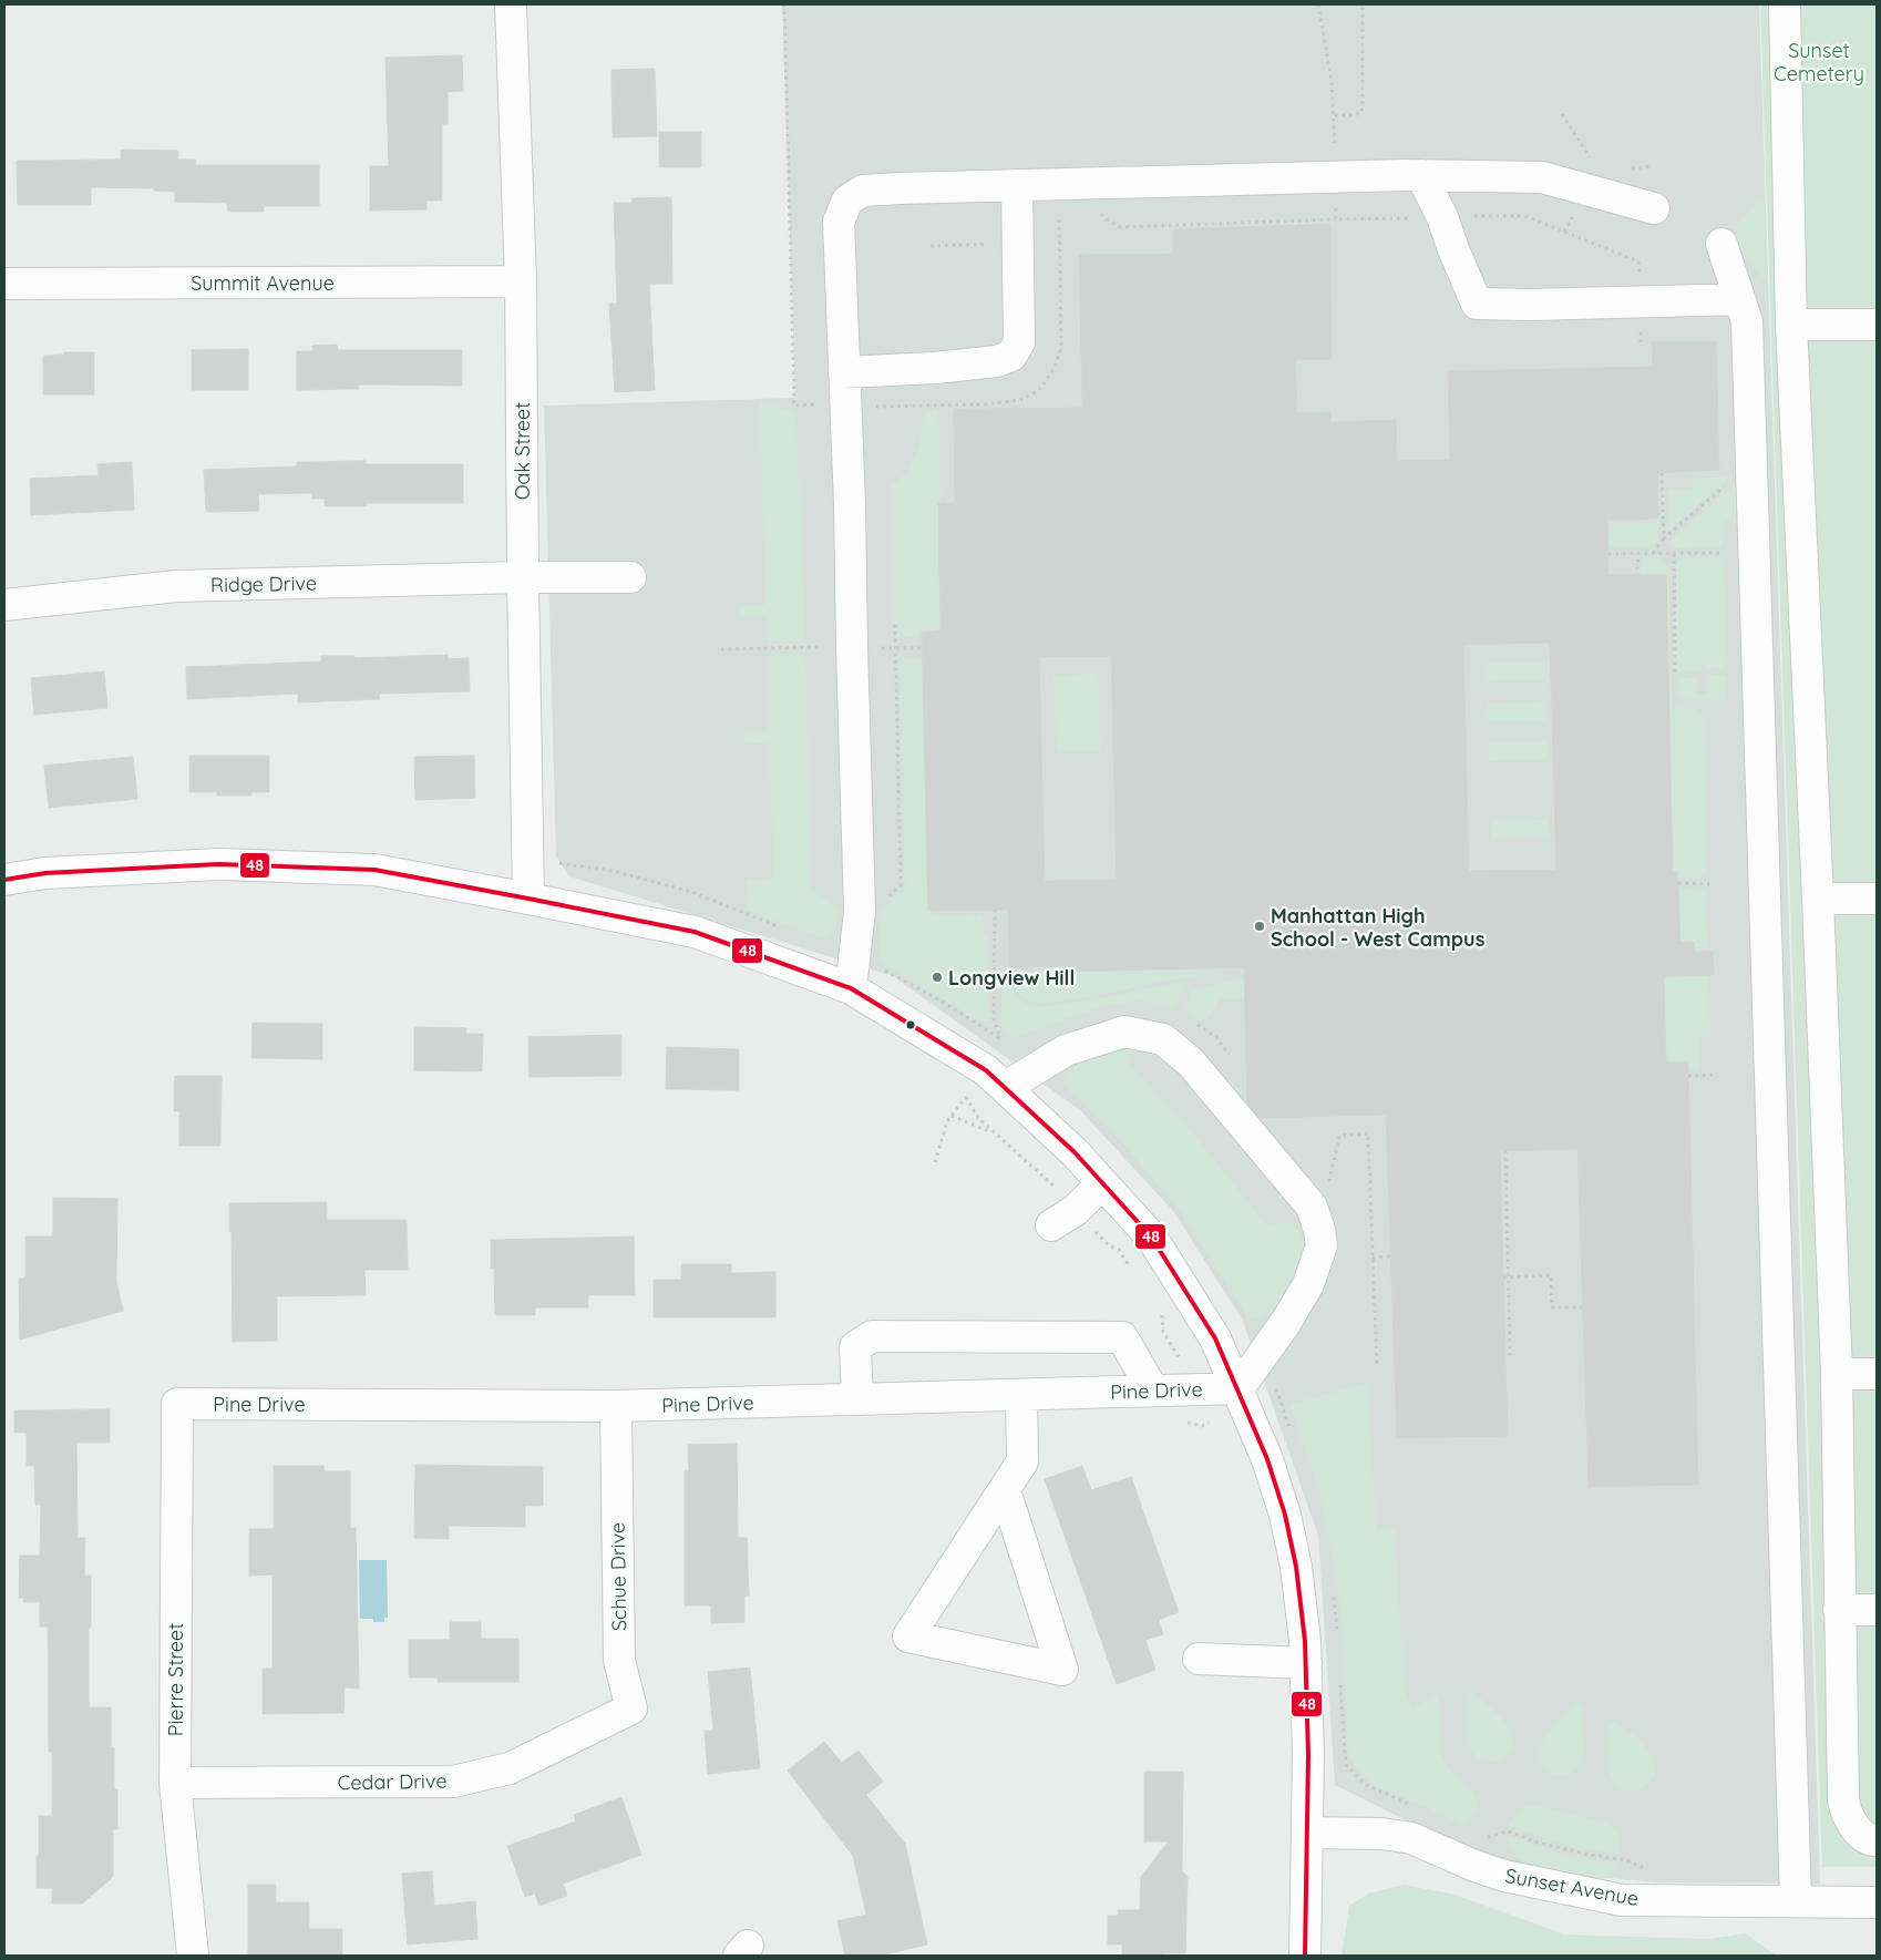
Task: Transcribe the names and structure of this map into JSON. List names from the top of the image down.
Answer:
{
  "streets": {
    "street": [
      "Summit Avenue",
      "Oak Street",
      "Ridge Drive",
      "Pine Drive",
      "Schue Drive",
      "Pierre Street",
      "Cedar Drive",
      "Sunset Avenue"
    ]
  },
  "crossings": [
    ["Summit Avenue", "Oak Street"],
    ["Oak Street", "Ridge Drive"],
    ["Pine Drive", "Schue Drive"],
    ["Pine Drive", "Pierre Street"],
    ["Schue Drive", "Cedar Drive"],
    ["Pierre Street", "Cedar Drive"]
  ],
  "parks": ["Sunset Cemetery"],
  "places": ["Manhattan High School - West Campus", "Longview Hill"],
  "lines": ["transit line 48"]
}
